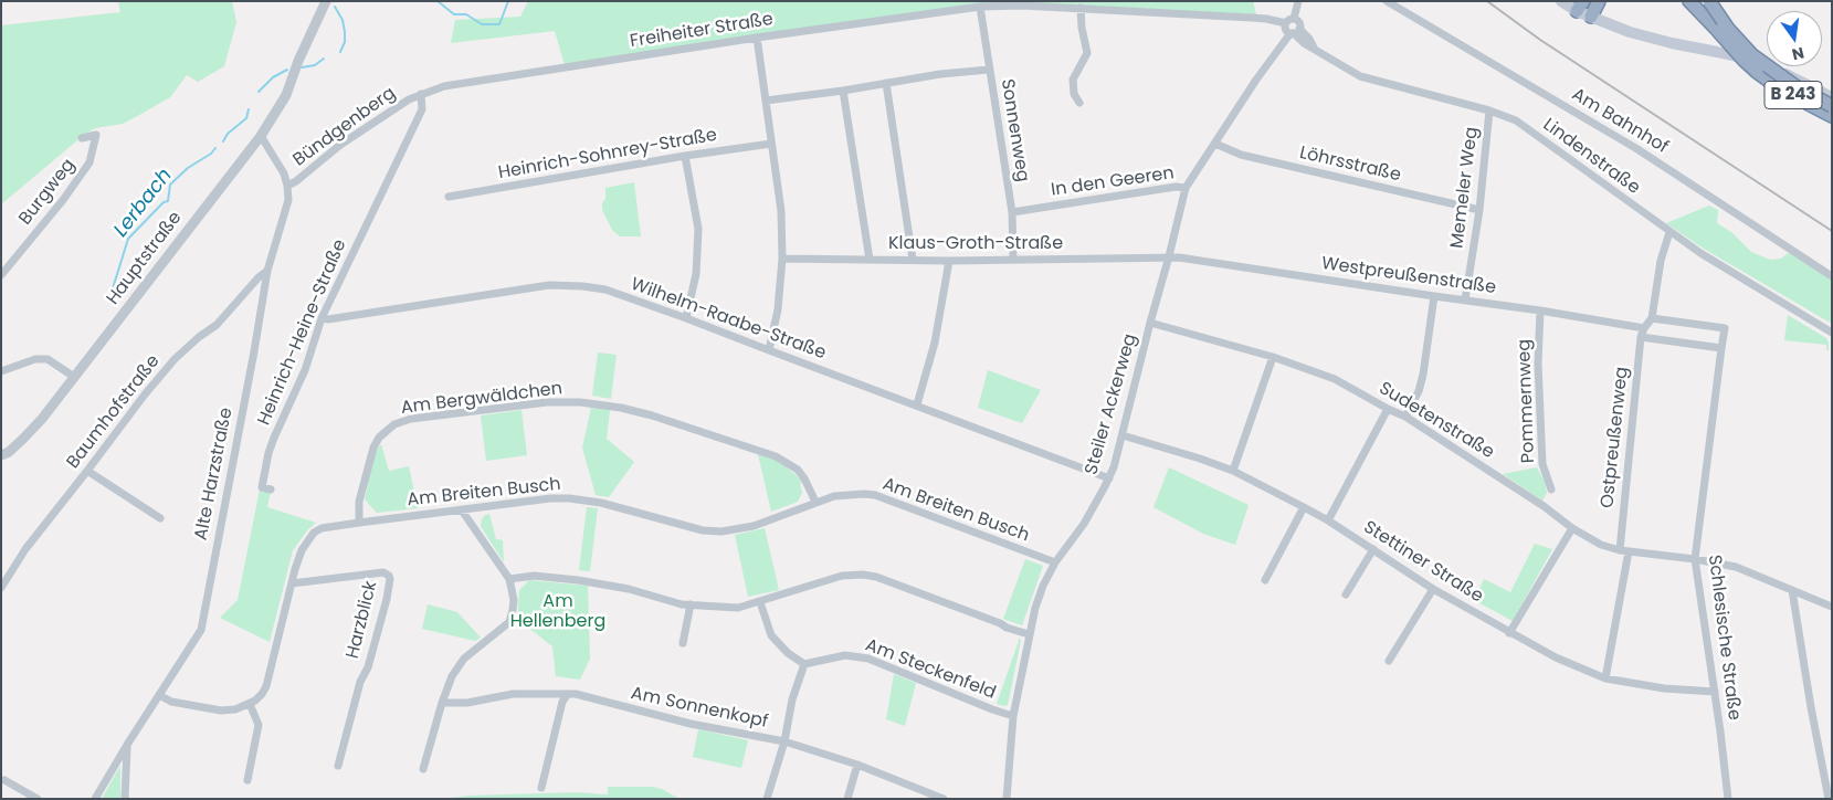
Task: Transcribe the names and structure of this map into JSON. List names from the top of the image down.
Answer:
{
  "streets": {
    "highway": ["B 243"],
    "street": [
      "Freiheiter Straße",
      "Am Bahnhof",
      "Bündgenberg",
      "Sonnenweg",
      "Heinrich-Sohnrey-Straße",
      "Lindenstraße",
      "Löhrsstraße",
      "In den Geeren",
      "Memeler Weg",
      "Burgweg",
      "Klaus-Groth-Straße",
      "Hauptstraße",
      "Westpreußenstraße",
      "Wilhelm-Raabe-Straße",
      "Heinrich-Heine-Straße",
      "Am Bergwäldchen",
      "Pommernweg",
      "Steiler Ackerweg",
      "Baumhofstraße",
      "Sudetenstraße",
      "Ostpreußenweg",
      "Alte Harzstraße",
      "Am Breiten Busch",
      "Stettiner Straße",
      "Harzblick",
      "Schlesische Straße",
      "Am Steckenfeld",
      "Am Sonnenkopf"
    ]
  },
  "crossings": [
    ["Freiheiter Straße", "Bündgenberg"],
    ["Freiheiter Straße", "Sonnenweg"],
    ["Freiheiter Straße", "Lindenstraße"],
    ["Freiheiter Straße", "Heinrich-Heine-Straße"],
    ["Freiheiter Straße", "Steiler Ackerweg"],
    ["Bündgenberg", "Heinrich-Heine-Straße"],
    ["Bündgenberg", "Alte Harzstraße"],
    ["Sonnenweg", "In den Geeren"],
    ["Sonnenweg", "Klaus-Groth-Straße"],
    ["Lindenstraße", "Memeler Weg"],
    ["Lindenstraße", "Steiler Ackerweg"],
    ["Löhrsstraße", "Memeler Weg"],
    ["Löhrsstraße", "Steiler Ackerweg"],
    ["In den Geeren", "Steiler Ackerweg"],
    ["Memeler Weg", "Westpreußenstraße"],
    ["Klaus-Groth-Straße", "Westpreußenstraße"],
    ["Klaus-Groth-Straße", "Steiler Ackerweg"],
    ["Hauptstraße", "Alte Harzstraße"],
    ["Westpreußenstraße", "Pommernweg"],
    ["Westpreußenstraße", "Steiler Ackerweg"],
    ["Westpreußenstraße", "Ostpreußenweg"],
    ["Wilhelm-Raabe-Straße", "Heinrich-Heine-Straße"],
    ["Wilhelm-Raabe-Straße", "Steiler Ackerweg"],
    ["Am Bergwäldchen", "Am Breiten Busch"],
    ["Steiler Ackerweg", "Sudetenstraße"],
    ["Steiler Ackerweg", "Am Breiten Busch"],
    ["Steiler Ackerweg", "Stettiner Straße"],
    ["Steiler Ackerweg", "Am Steckenfeld"],
    ["Baumhofstraße", "Alte Harzstraße"],
    ["Sudetenstraße", "Ostpreußenweg"],
    ["Sudetenstraße", "Schlesische Straße"],
    ["Am Breiten Busch", "Harzblick"],
    ["Stettiner Straße", "Schlesische Straße"]
  ],
  "water": ["Lerbach"],
  "parks": ["Am Hellenberg"],
  "north": "bottom"
}
